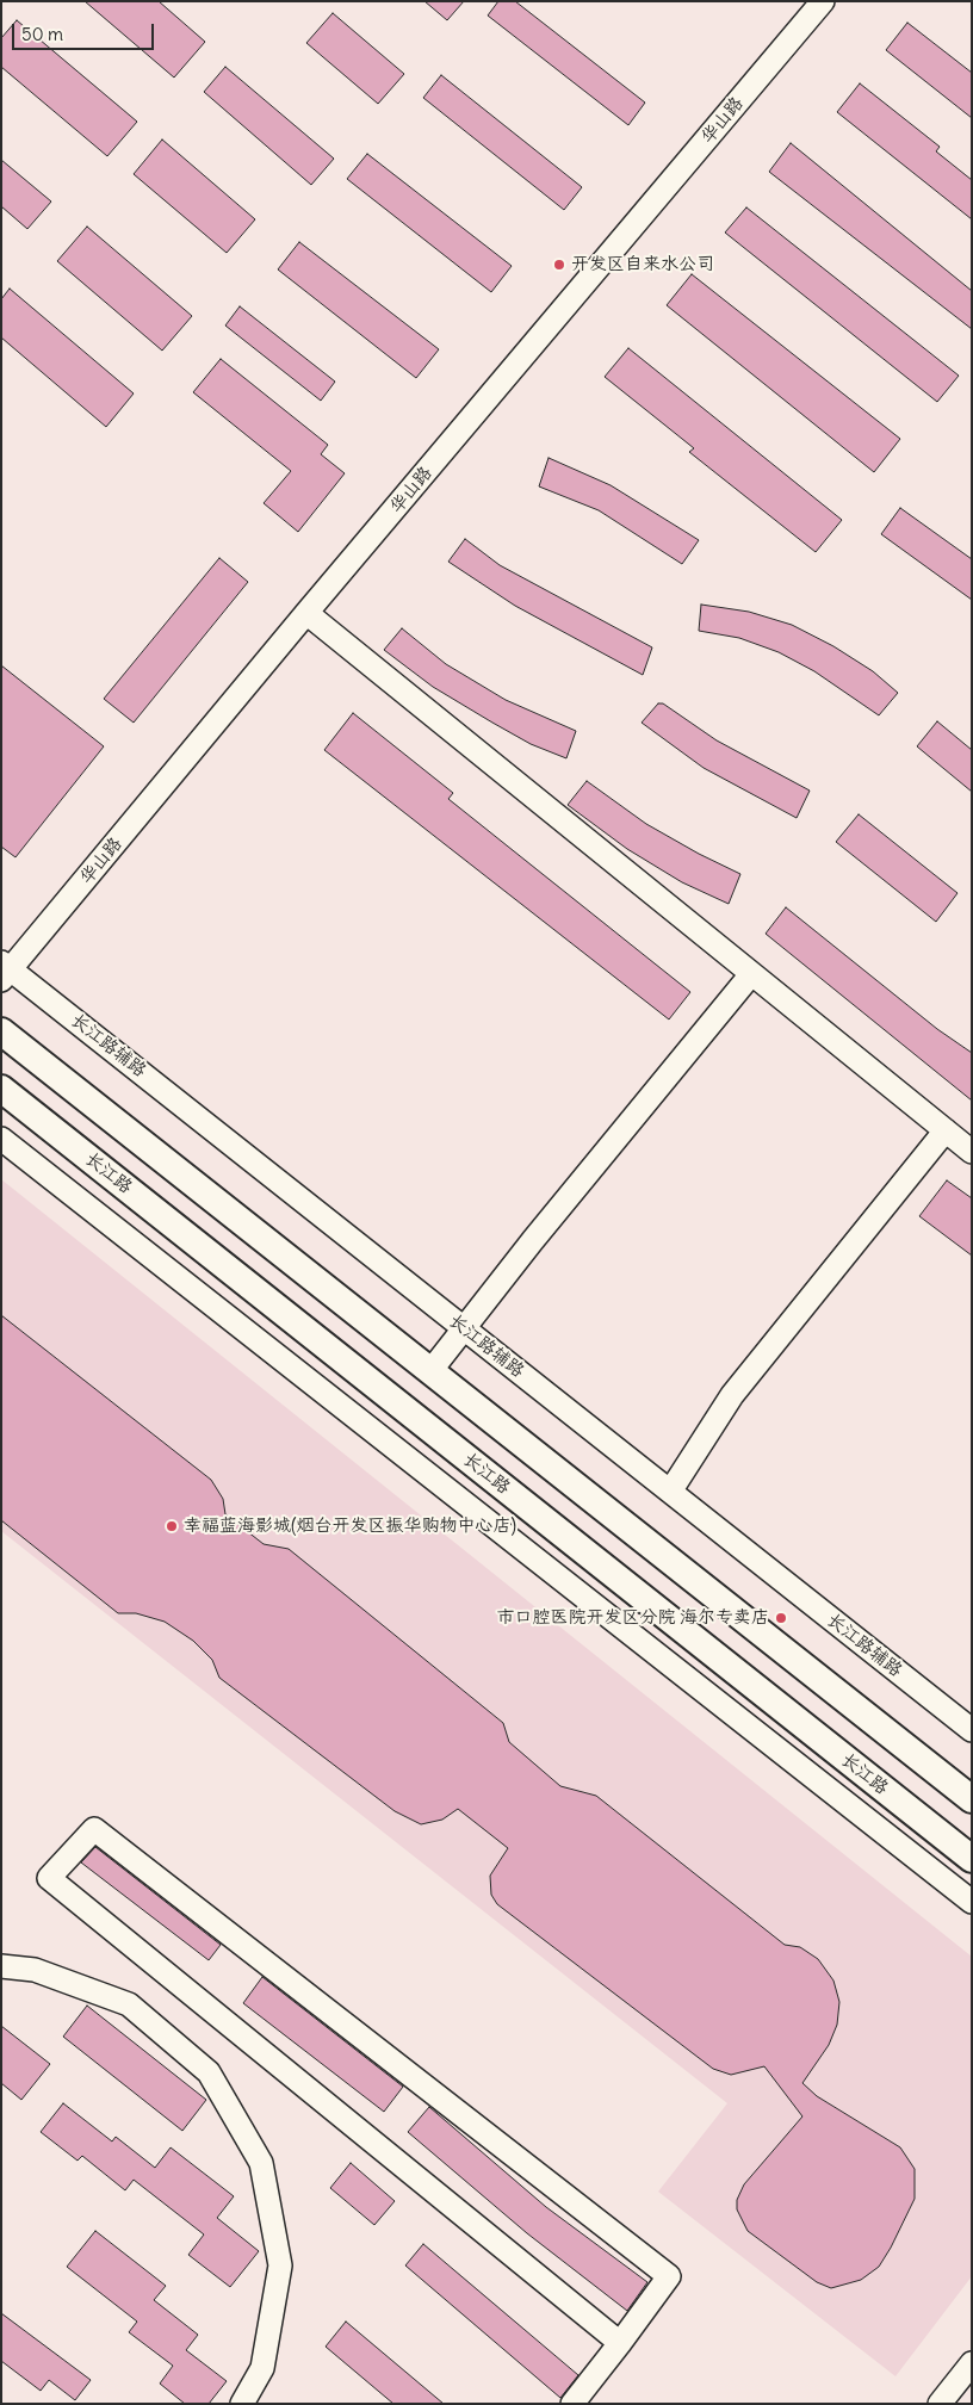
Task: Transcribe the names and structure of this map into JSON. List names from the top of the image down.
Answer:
{
  "streets": {
    "main road": ["长江路"],
    "street": ["华山路", "长江路辅路"]
  },
  "crossings": [
    ["华山路", "长江路辅路"]
  ],
  "places": ["开发区自来水公司", "幸福蓝海影城(烟台开发区振华购物中心店)", "市口腔医院开发区分院 海尔专卖店"],
  "scale_bar": "50 m"
}
